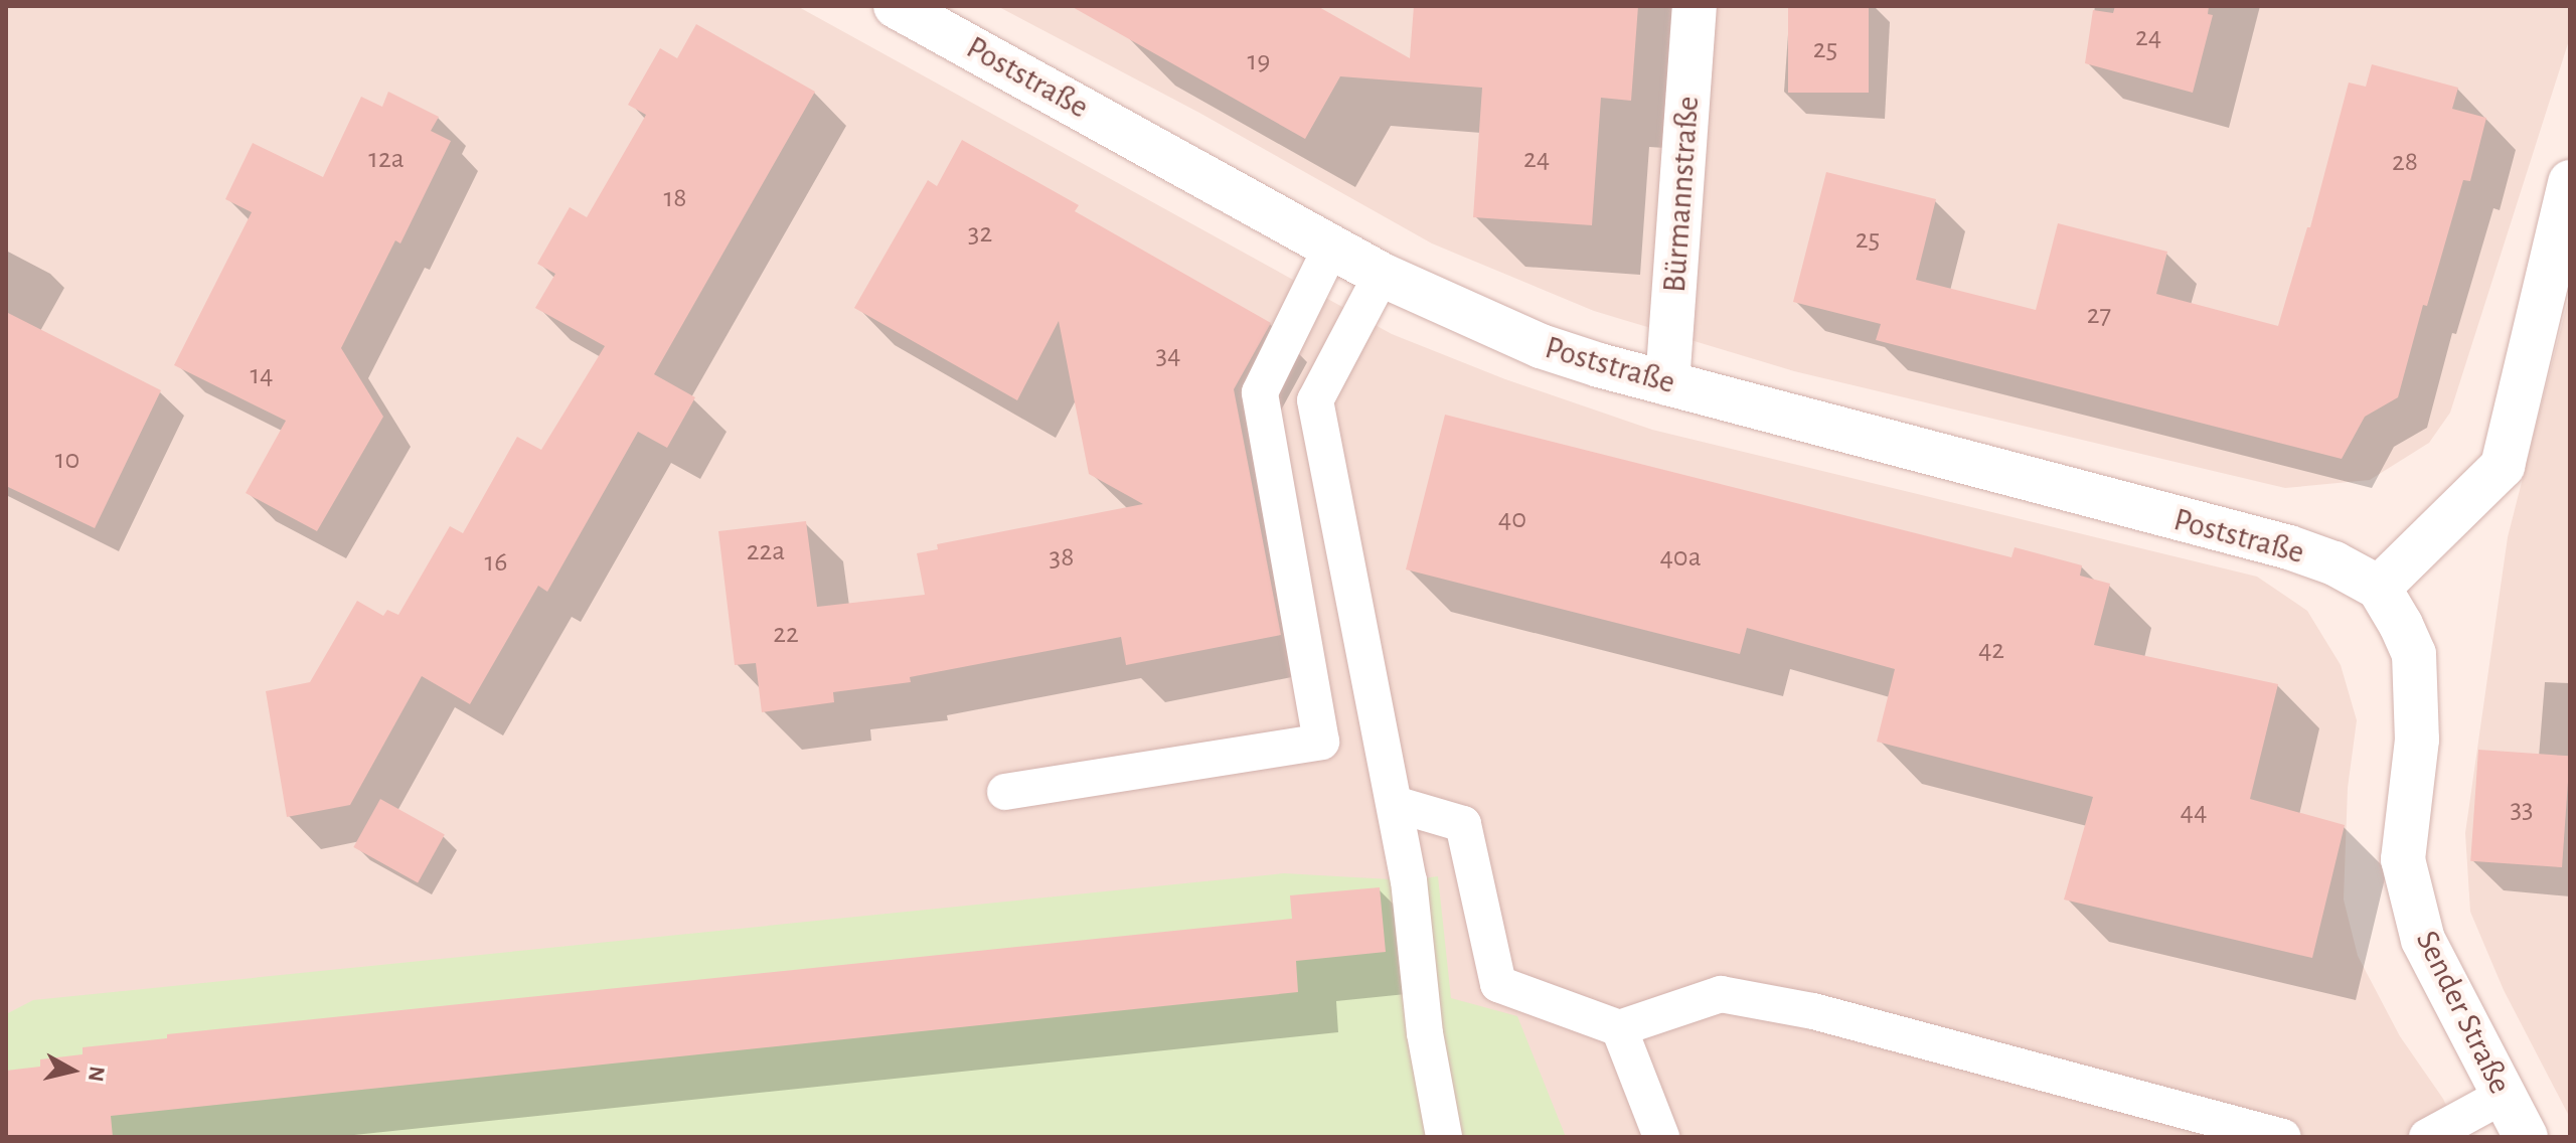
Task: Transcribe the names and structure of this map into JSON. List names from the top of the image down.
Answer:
{
  "streets": {
    "street": ["Poststraße", "Bürmannstraße", "Sender Straße"]
  },
  "crossings": [
    ["Poststraße", "Bürmannstraße"],
    ["Poststraße", "Sender Straße"]
  ],
  "house_numbers": [
    "24",
    "25",
    "19",
    "12a",
    "24",
    "28",
    "18",
    "32",
    "25",
    "27",
    "34",
    "14",
    "10",
    "40",
    "22a",
    "38",
    "40a",
    "16",
    "22",
    "42",
    "33",
    "44"
  ],
  "north": "right"
}
